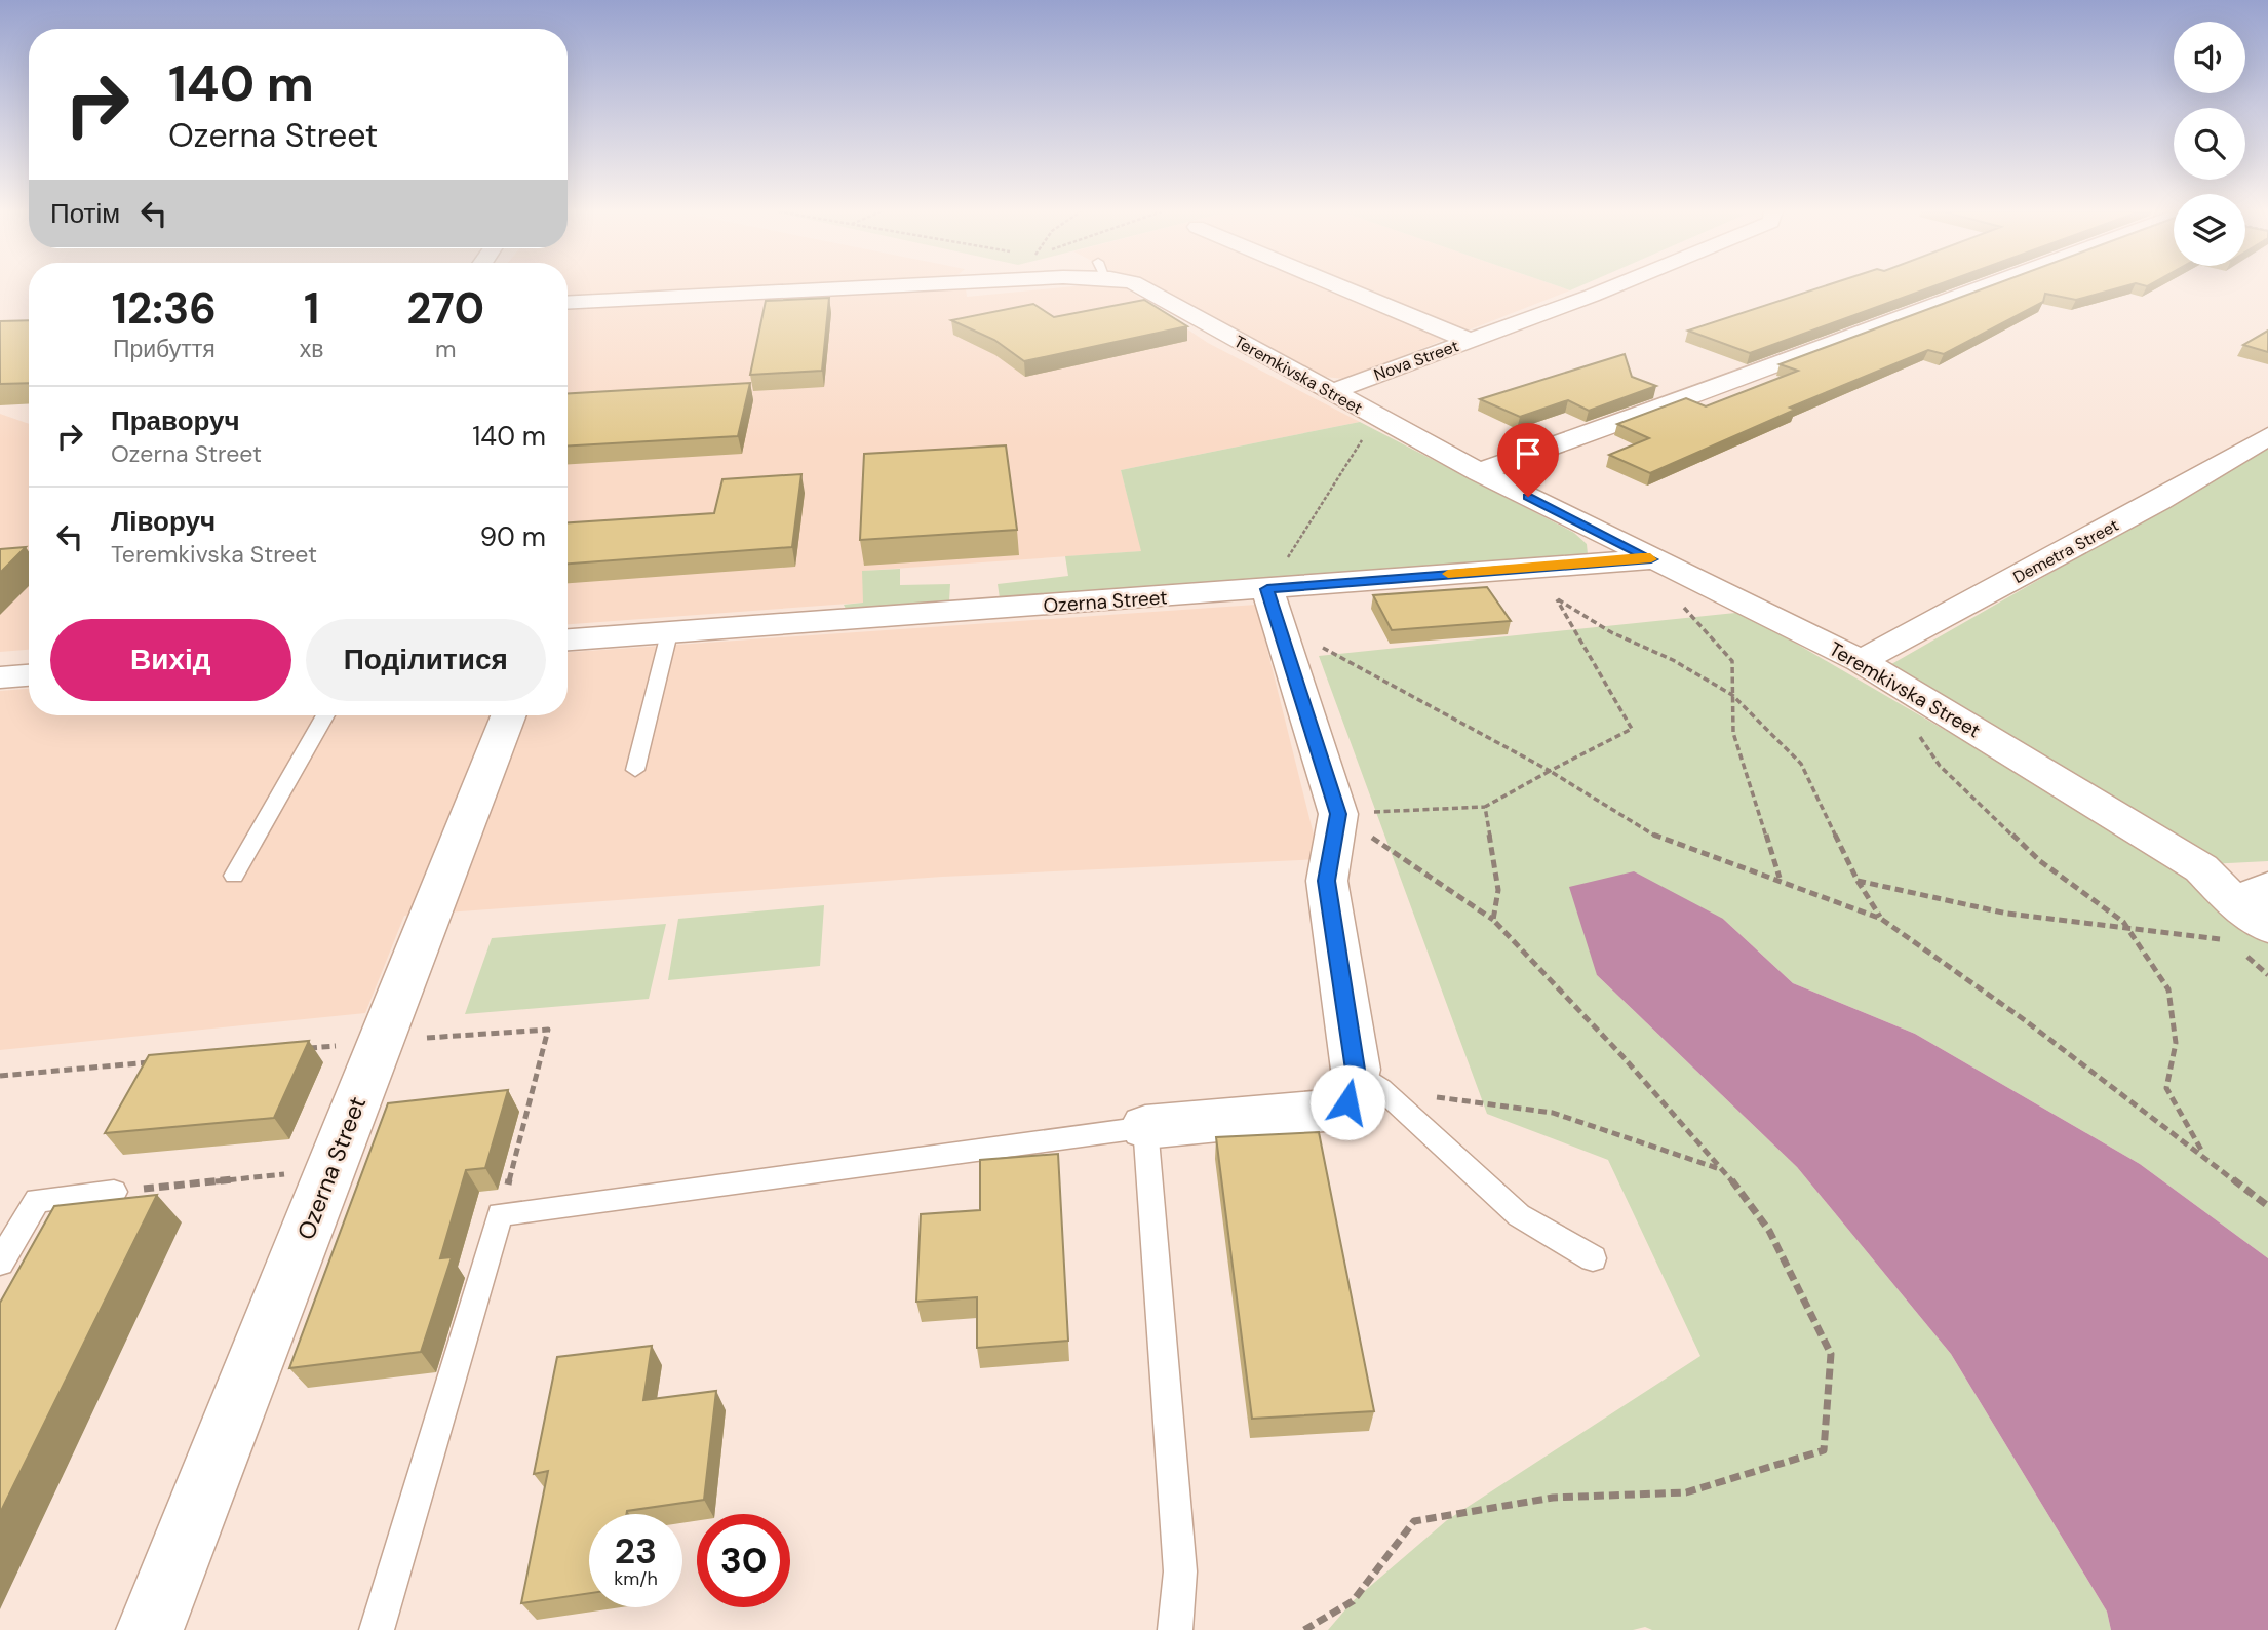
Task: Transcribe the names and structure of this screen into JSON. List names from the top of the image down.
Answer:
{
  "streets": {
    "street": [
      "Nova Street",
      "Teremkivska Street",
      "Demetra Street",
      "Ozerna Street"
    ]
  },
  "crossings": [
    ["Nova Street", "Teremkivska Street"],
    ["Teremkivska Street", "Demetra Street"],
    ["Teremkivska Street", "Ozerna Street"]
  ],
  "page": {
    "turn": ["140 m", "Ozerna Street"],
    "then": "Потім",
    "eta": [
      "12:36",
      "Прибуття",
      "1",
      "хв",
      "270",
      "m"
    ],
    "list": [
      {
        "name": "Праворуч",
        "note": "Ozerna Street",
        "value": "140 m"
      },
      {
        "name": "Ліворуч",
        "note": "Teremkivska Street",
        "value": "90 m"
      }
    ],
    "buttons": ["Вихід", "Поділитися"],
    "speed": "23 km/h",
    "limit": "30"
  }
}
